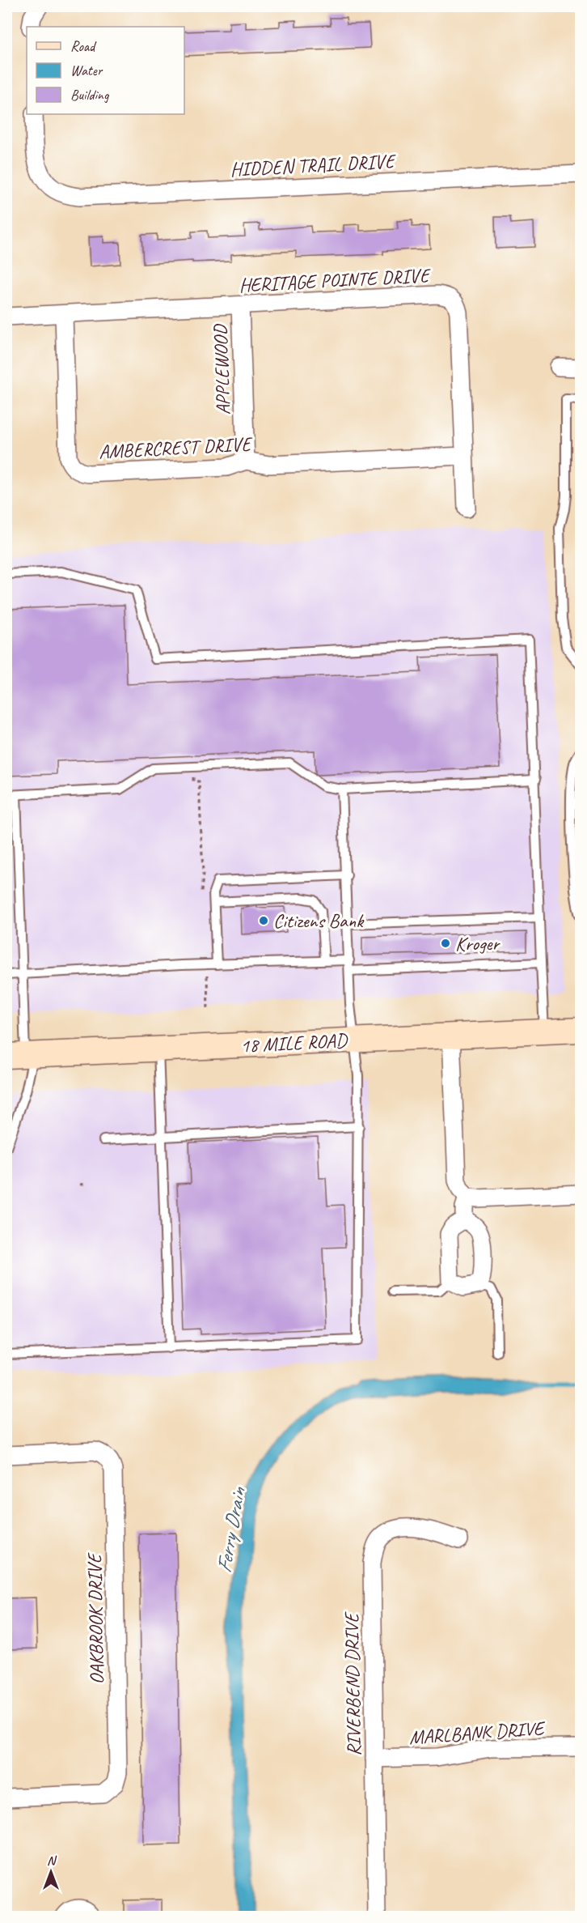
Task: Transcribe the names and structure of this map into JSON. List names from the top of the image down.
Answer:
{
  "streets": {
    "main road": ["18 MILE ROAD"],
    "street": [
      "HIDDEN TRAIL DRIVE",
      "HERITAGE POINTE DRIVE",
      "APPLEWOOD",
      "AMBERCREST DRIVE",
      "OAKBROOK DRIVE",
      "RIVERBEND DRIVE",
      "MARLBANK DRIVE"
    ]
  },
  "crossings": [
    ["HERITAGE POINTE DRIVE", "APPLEWOOD"],
    ["HERITAGE POINTE DRIVE", "AMBERCREST DRIVE"],
    ["APPLEWOOD", "AMBERCREST DRIVE"],
    ["RIVERBEND DRIVE", "MARLBANK DRIVE"]
  ],
  "water": ["Ferry Drain"],
  "places": ["Citizens Bank", "Kroger"],
  "legend": ["Road", "Water", "Building"],
  "north": "top"
}
